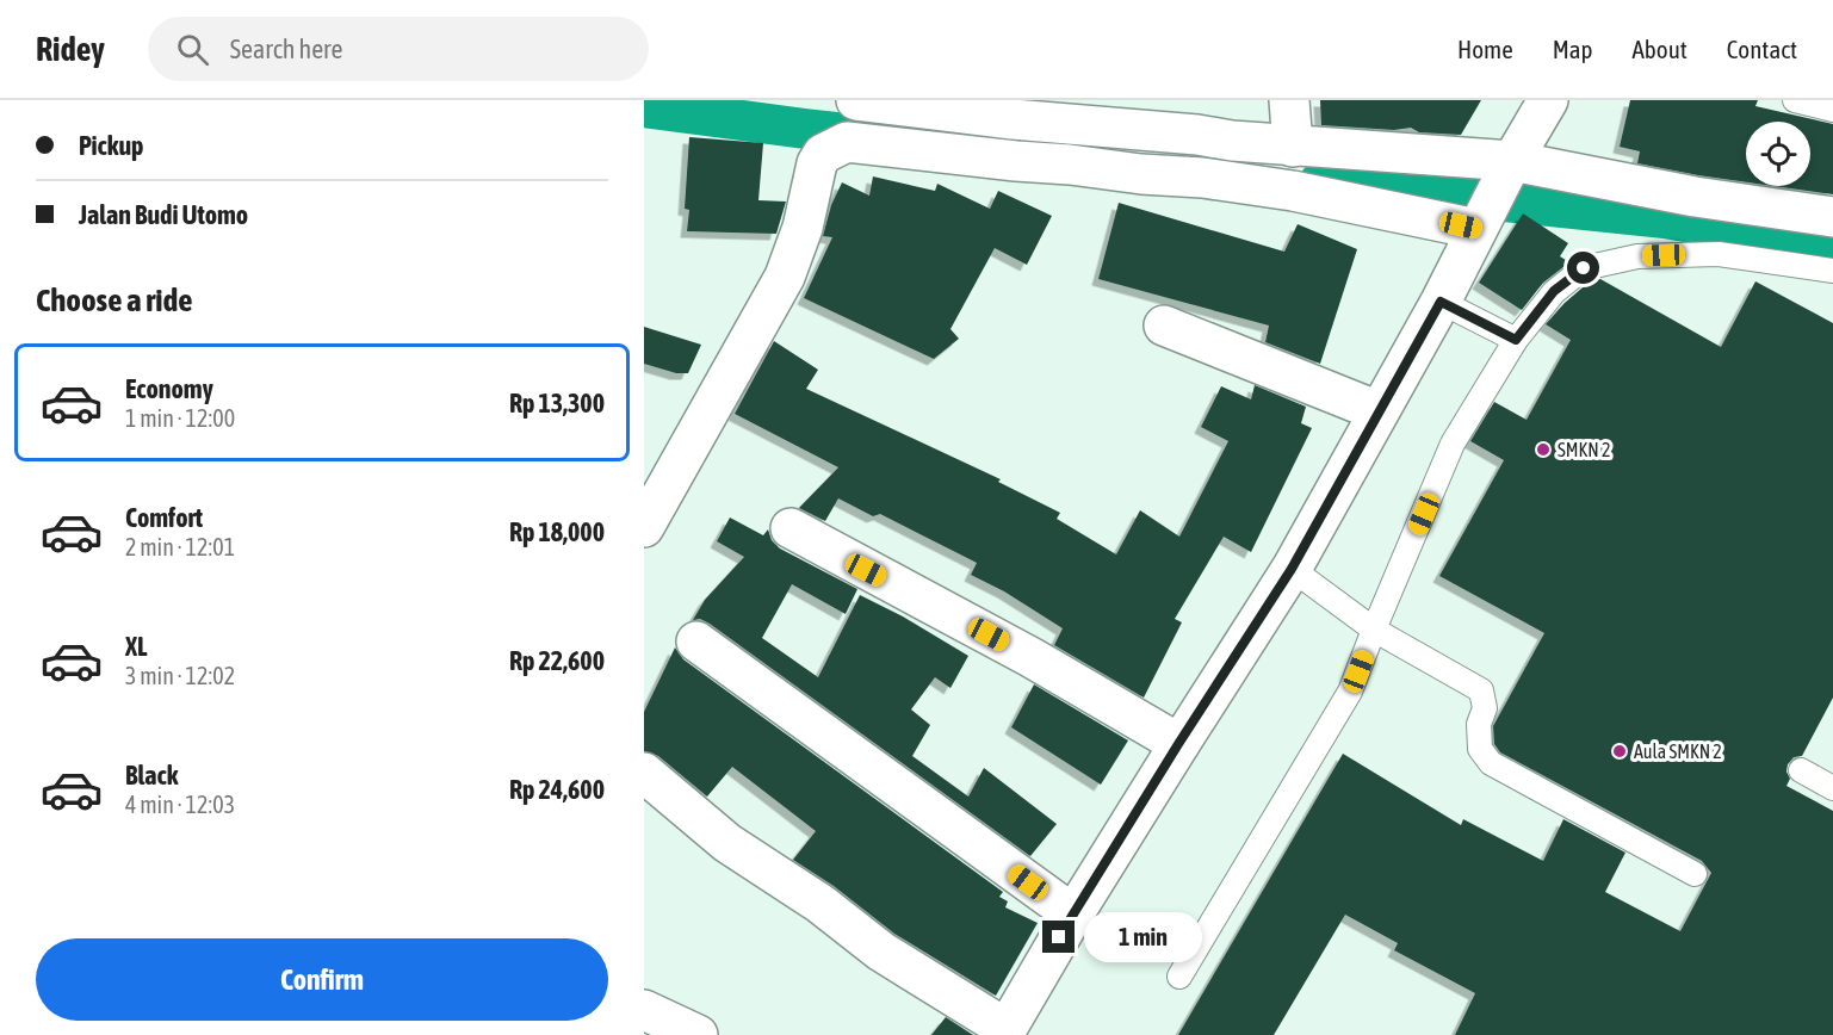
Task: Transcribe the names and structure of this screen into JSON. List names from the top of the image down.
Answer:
{
  "places": ["SMKN 2", "Aula SMKN 2"],
  "page": {
    "header": "Ridey",
    "search": "Search here",
    "nav": [
      "Home",
      "Map",
      "About",
      "Contact"
    ],
    "banner": ["Pickup", "Jalan Budi Utomo"],
    "heading": "Choose a ride",
    "list": [
      {
        "name": "Economy",
        "note": "1 min · 12:00",
        "value": "Rp 13,300"
      },
      {
        "name": "Comfort",
        "note": "2 min · 12:01",
        "value": "Rp 18,000"
      },
      {
        "name": "XL",
        "note": "3 min · 12:02",
        "value": "Rp 22,600"
      },
      {
        "name": "Black",
        "note": "4 min · 12:03",
        "value": "Rp 24,600"
      }
    ],
    "bubble": "1 min",
    "buttons": "Confirm"
  }
}
